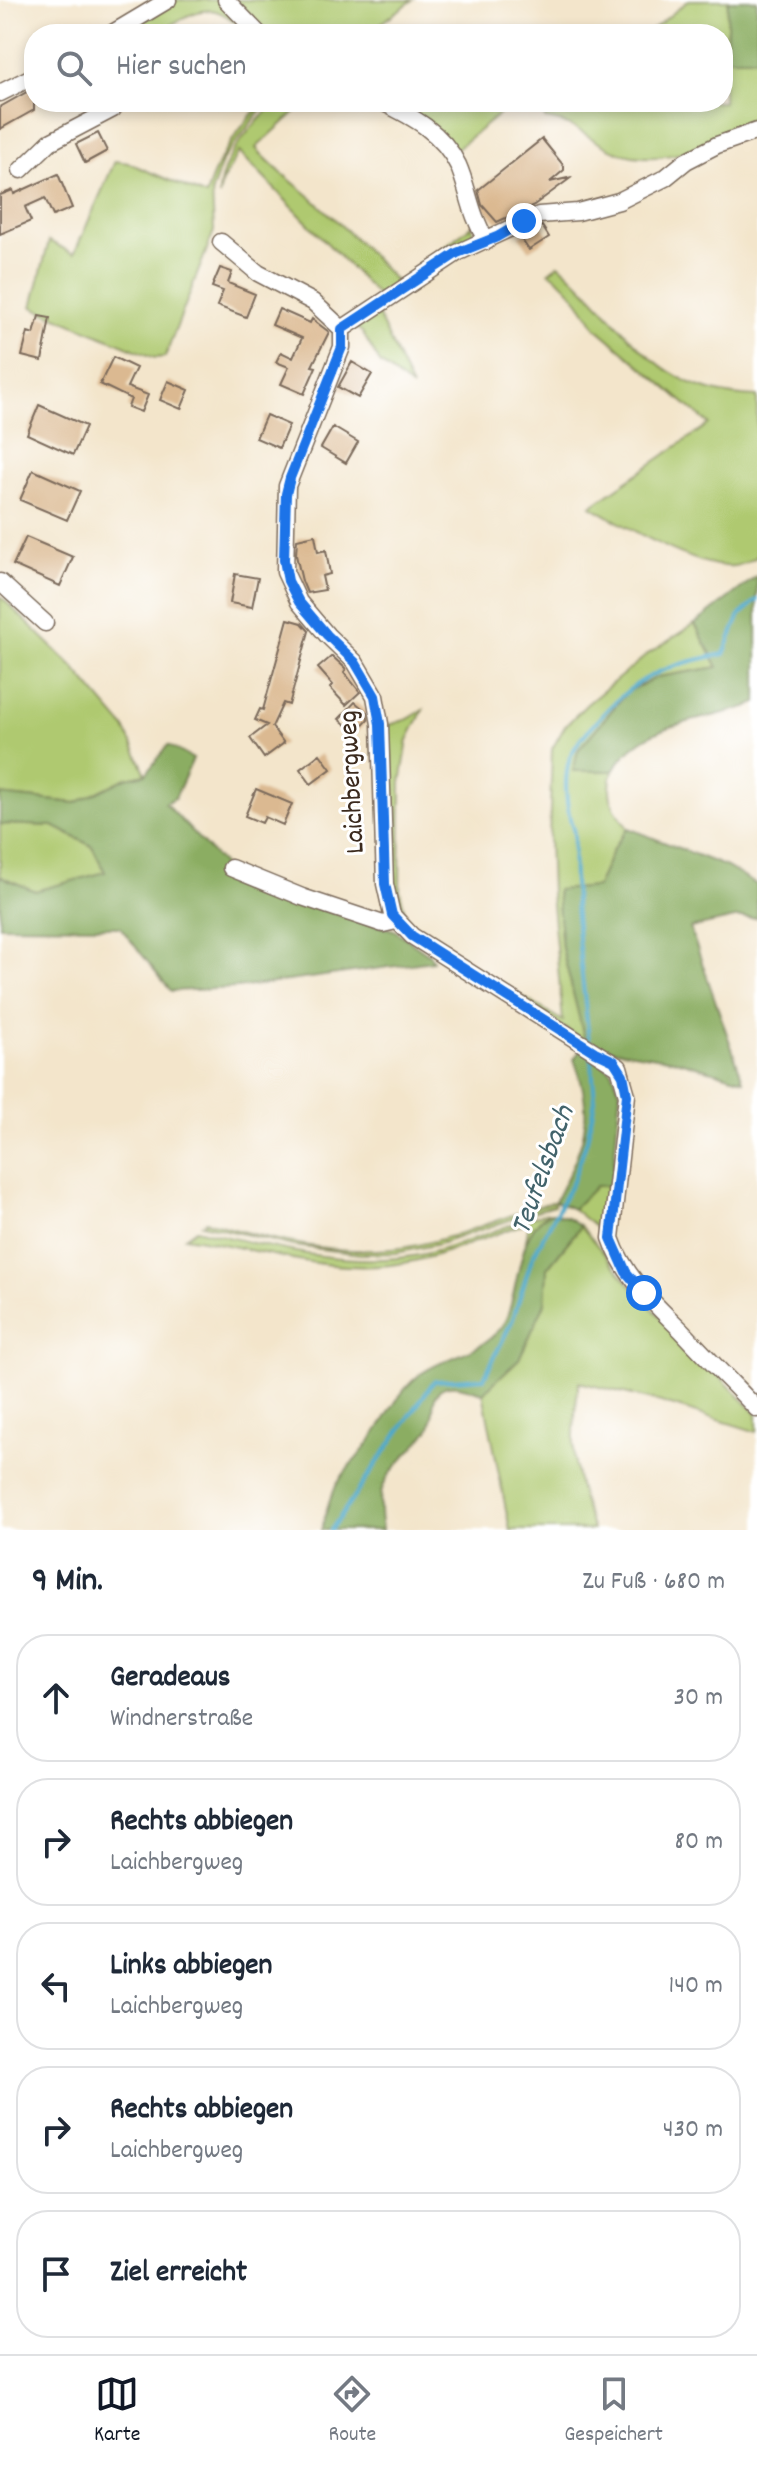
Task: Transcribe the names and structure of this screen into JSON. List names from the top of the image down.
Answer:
{
  "streets": {
    "street": ["Laichbergweg"]
  },
  "water": ["Teufelsbach"],
  "page": {
    "search": "Hier suchen",
    "heading": ["9 Min.", "Zu Fuß · 680 m"],
    "list": [
      ["Geradeaus", "Windnerstraße", "30 m"],
      ["Rechts abbiegen", "Laichbergweg", "80 m"],
      ["Links abbiegen", "Laichbergweg", "140 m"],
      ["Rechts abbiegen", "Laichbergweg", "430 m"],
      "Ziel erreicht"
    ],
    "nav": ["Karte", "Route", "Gespeichert"]
  }
}
